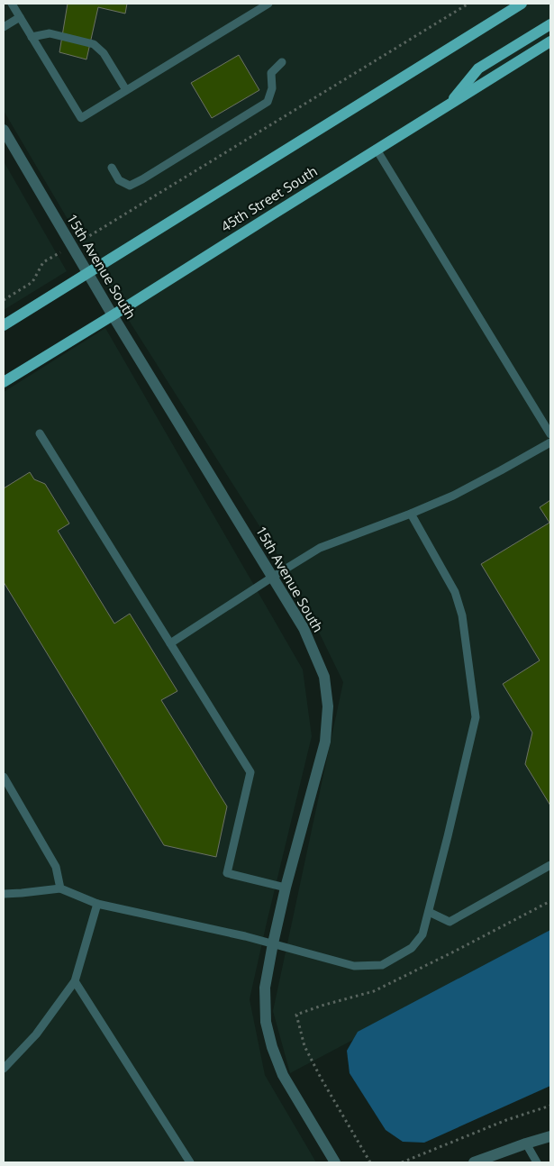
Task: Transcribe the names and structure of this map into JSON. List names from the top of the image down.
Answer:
{
  "streets": {
    "main road": ["45th Street South"],
    "street": ["15th Avenue South"]
  },
  "crossings": [
    ["45th Street South", "15th Avenue South"]
  ]
}
